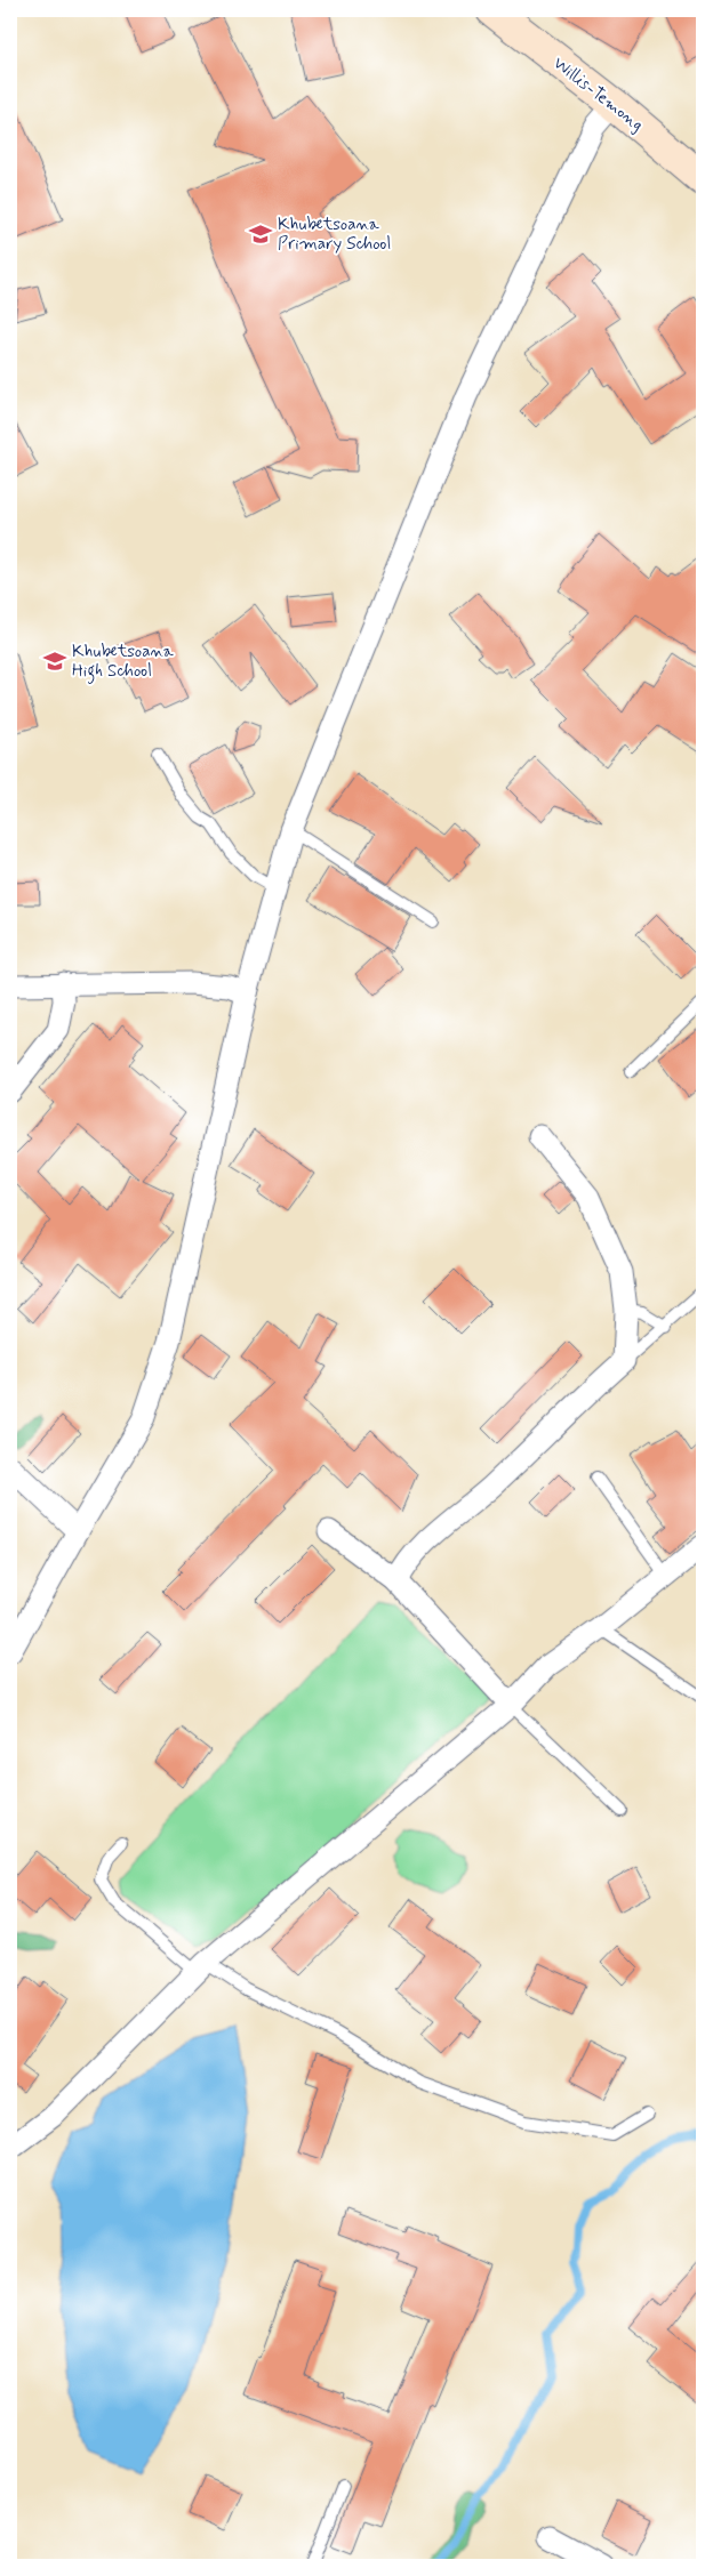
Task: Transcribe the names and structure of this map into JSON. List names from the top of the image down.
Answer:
{
  "streets": {
    "main road": ["Willis-Temong"]
  },
  "places": {
    "school or university": ["Khubetsoana Primary School", "Khubetsoana High School"]
  }
}
